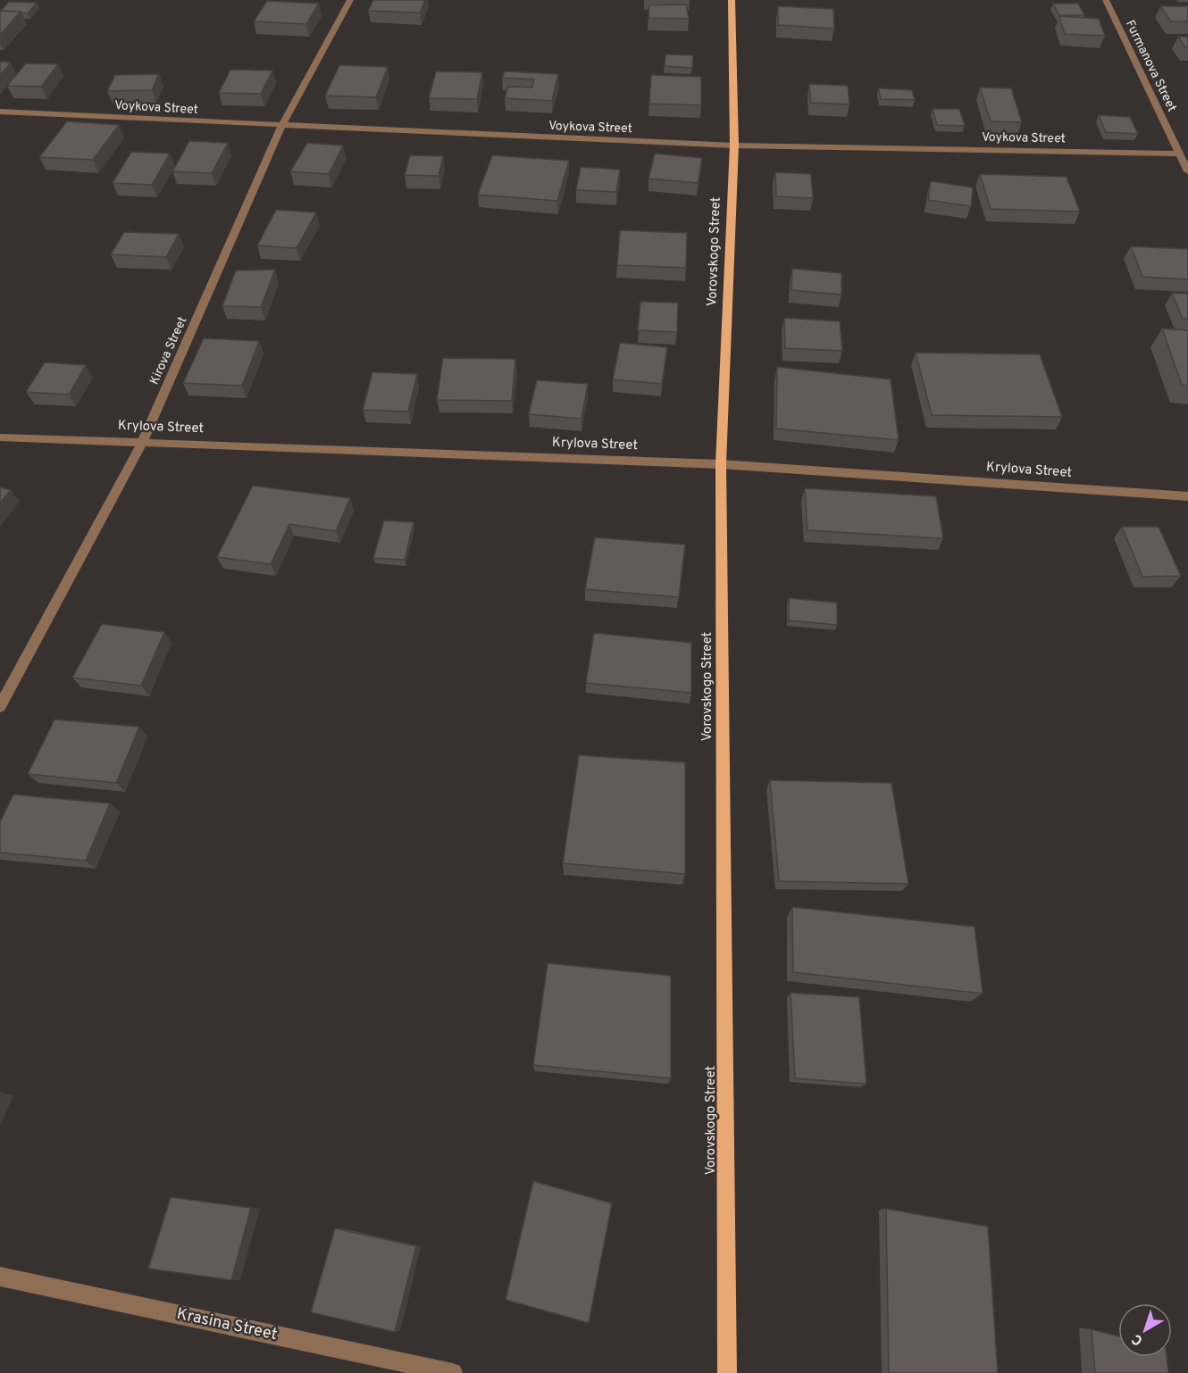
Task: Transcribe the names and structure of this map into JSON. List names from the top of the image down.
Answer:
{
  "streets": {
    "main road": ["Vorovskogo Street"],
    "street": [
      "Furmanova Street",
      "Voykova Street",
      "Kirova Street",
      "Krylova Street",
      "Krasina Street"
    ]
  },
  "crossings": [
    ["Furmanova Street", "Voykova Street"],
    ["Voykova Street", "Vorovskogo Street"],
    ["Voykova Street", "Kirova Street"],
    ["Vorovskogo Street", "Krylova Street"],
    ["Kirova Street", "Krylova Street"]
  ],
  "north": "bottom left"
}
